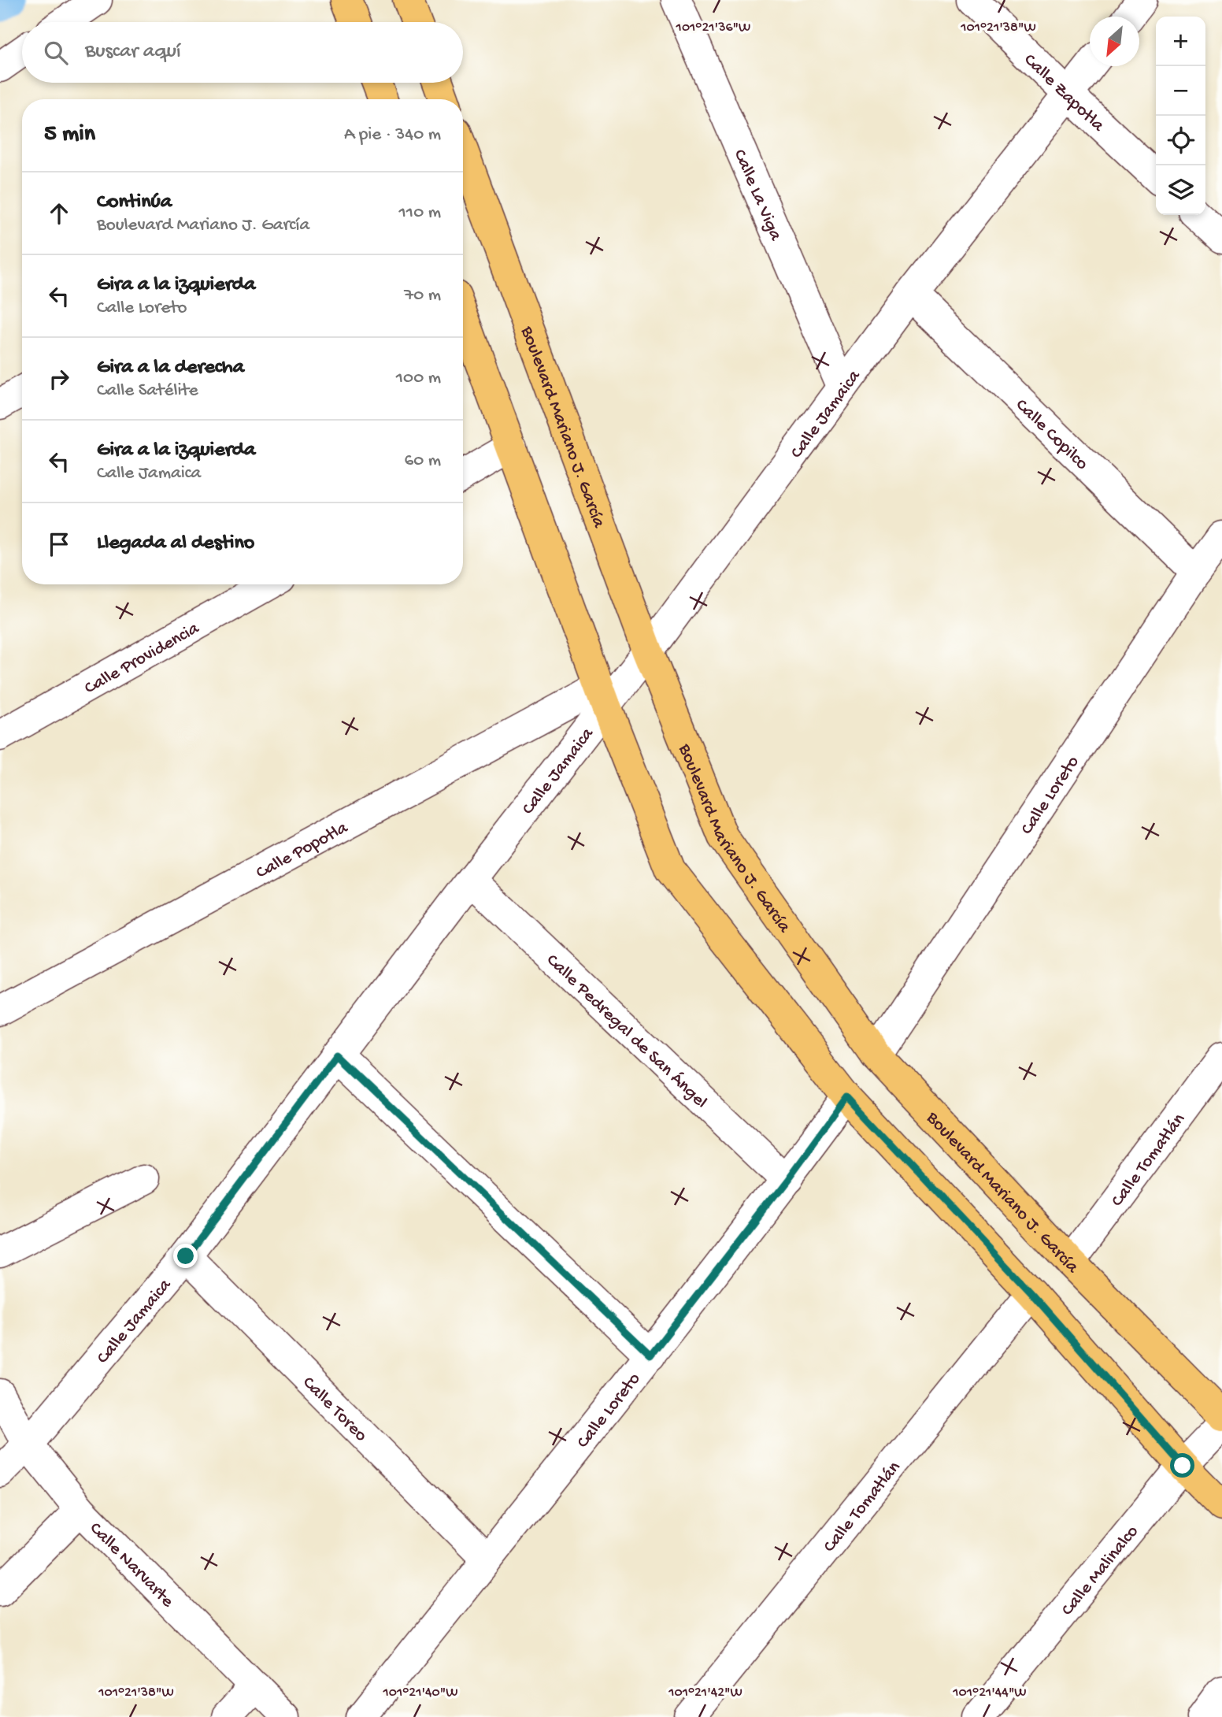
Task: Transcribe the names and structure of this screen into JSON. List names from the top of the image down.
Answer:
{
  "streets": {
    "main road": ["Boulevard Mariano J. García"],
    "street": [
      "Calle Zapotla",
      "Calle La Viga",
      "Calle Jamaica",
      "Calle Copilco",
      "Calle Providencia",
      "Calle Loreto",
      "Calle Popotla",
      "Calle Pedregal de San Ángel",
      "Calle Tomatlán",
      "Calle Toreo",
      "Calle Narvarte",
      "Calle Malinalco"
    ]
  },
  "crossings": [
    ["Calle Zapotla", "Calle Jamaica"],
    ["Calle La Viga", "Calle Jamaica"],
    ["Calle Jamaica", "Boulevard Mariano J. García"],
    ["Calle Jamaica", "Calle Copilco"],
    ["Calle Jamaica", "Calle Popotla"],
    ["Calle Jamaica", "Calle Pedregal de San Ángel"],
    ["Calle Jamaica", "Calle Toreo"],
    ["Calle Jamaica", "Calle Narvarte"],
    ["Boulevard Mariano J. García", "Calle Loreto"],
    ["Boulevard Mariano J. García", "Calle Tomatlán"],
    ["Calle Copilco", "Calle Loreto"],
    ["Calle Loreto", "Calle Pedregal de San Ángel"],
    ["Calle Loreto", "Calle Toreo"]
  ],
  "north": "bottom left",
  "page": {
    "map_buttons": ["+", "−"],
    "search": "Buscar aquí",
    "heading": ["5 min", "A pie · 340 m"],
    "list": [
      ["Continúa", "Boulevard Mariano J. García", "110 m"],
      ["Gira a la izquierda", "Calle Loreto", "70 m"],
      ["Gira a la derecha", "Calle Satélite", "100 m"],
      ["Gira a la izquierda", "Calle Jamaica", "60 m"],
      "Llegada al destino"
    ]
  },
  "coordinates": [
    "101°21'36\"W",
    "101°21'38\"W",
    "101°21'40\"W",
    "101°21'42\"W",
    "101°21'44\"W"
  ]
}
